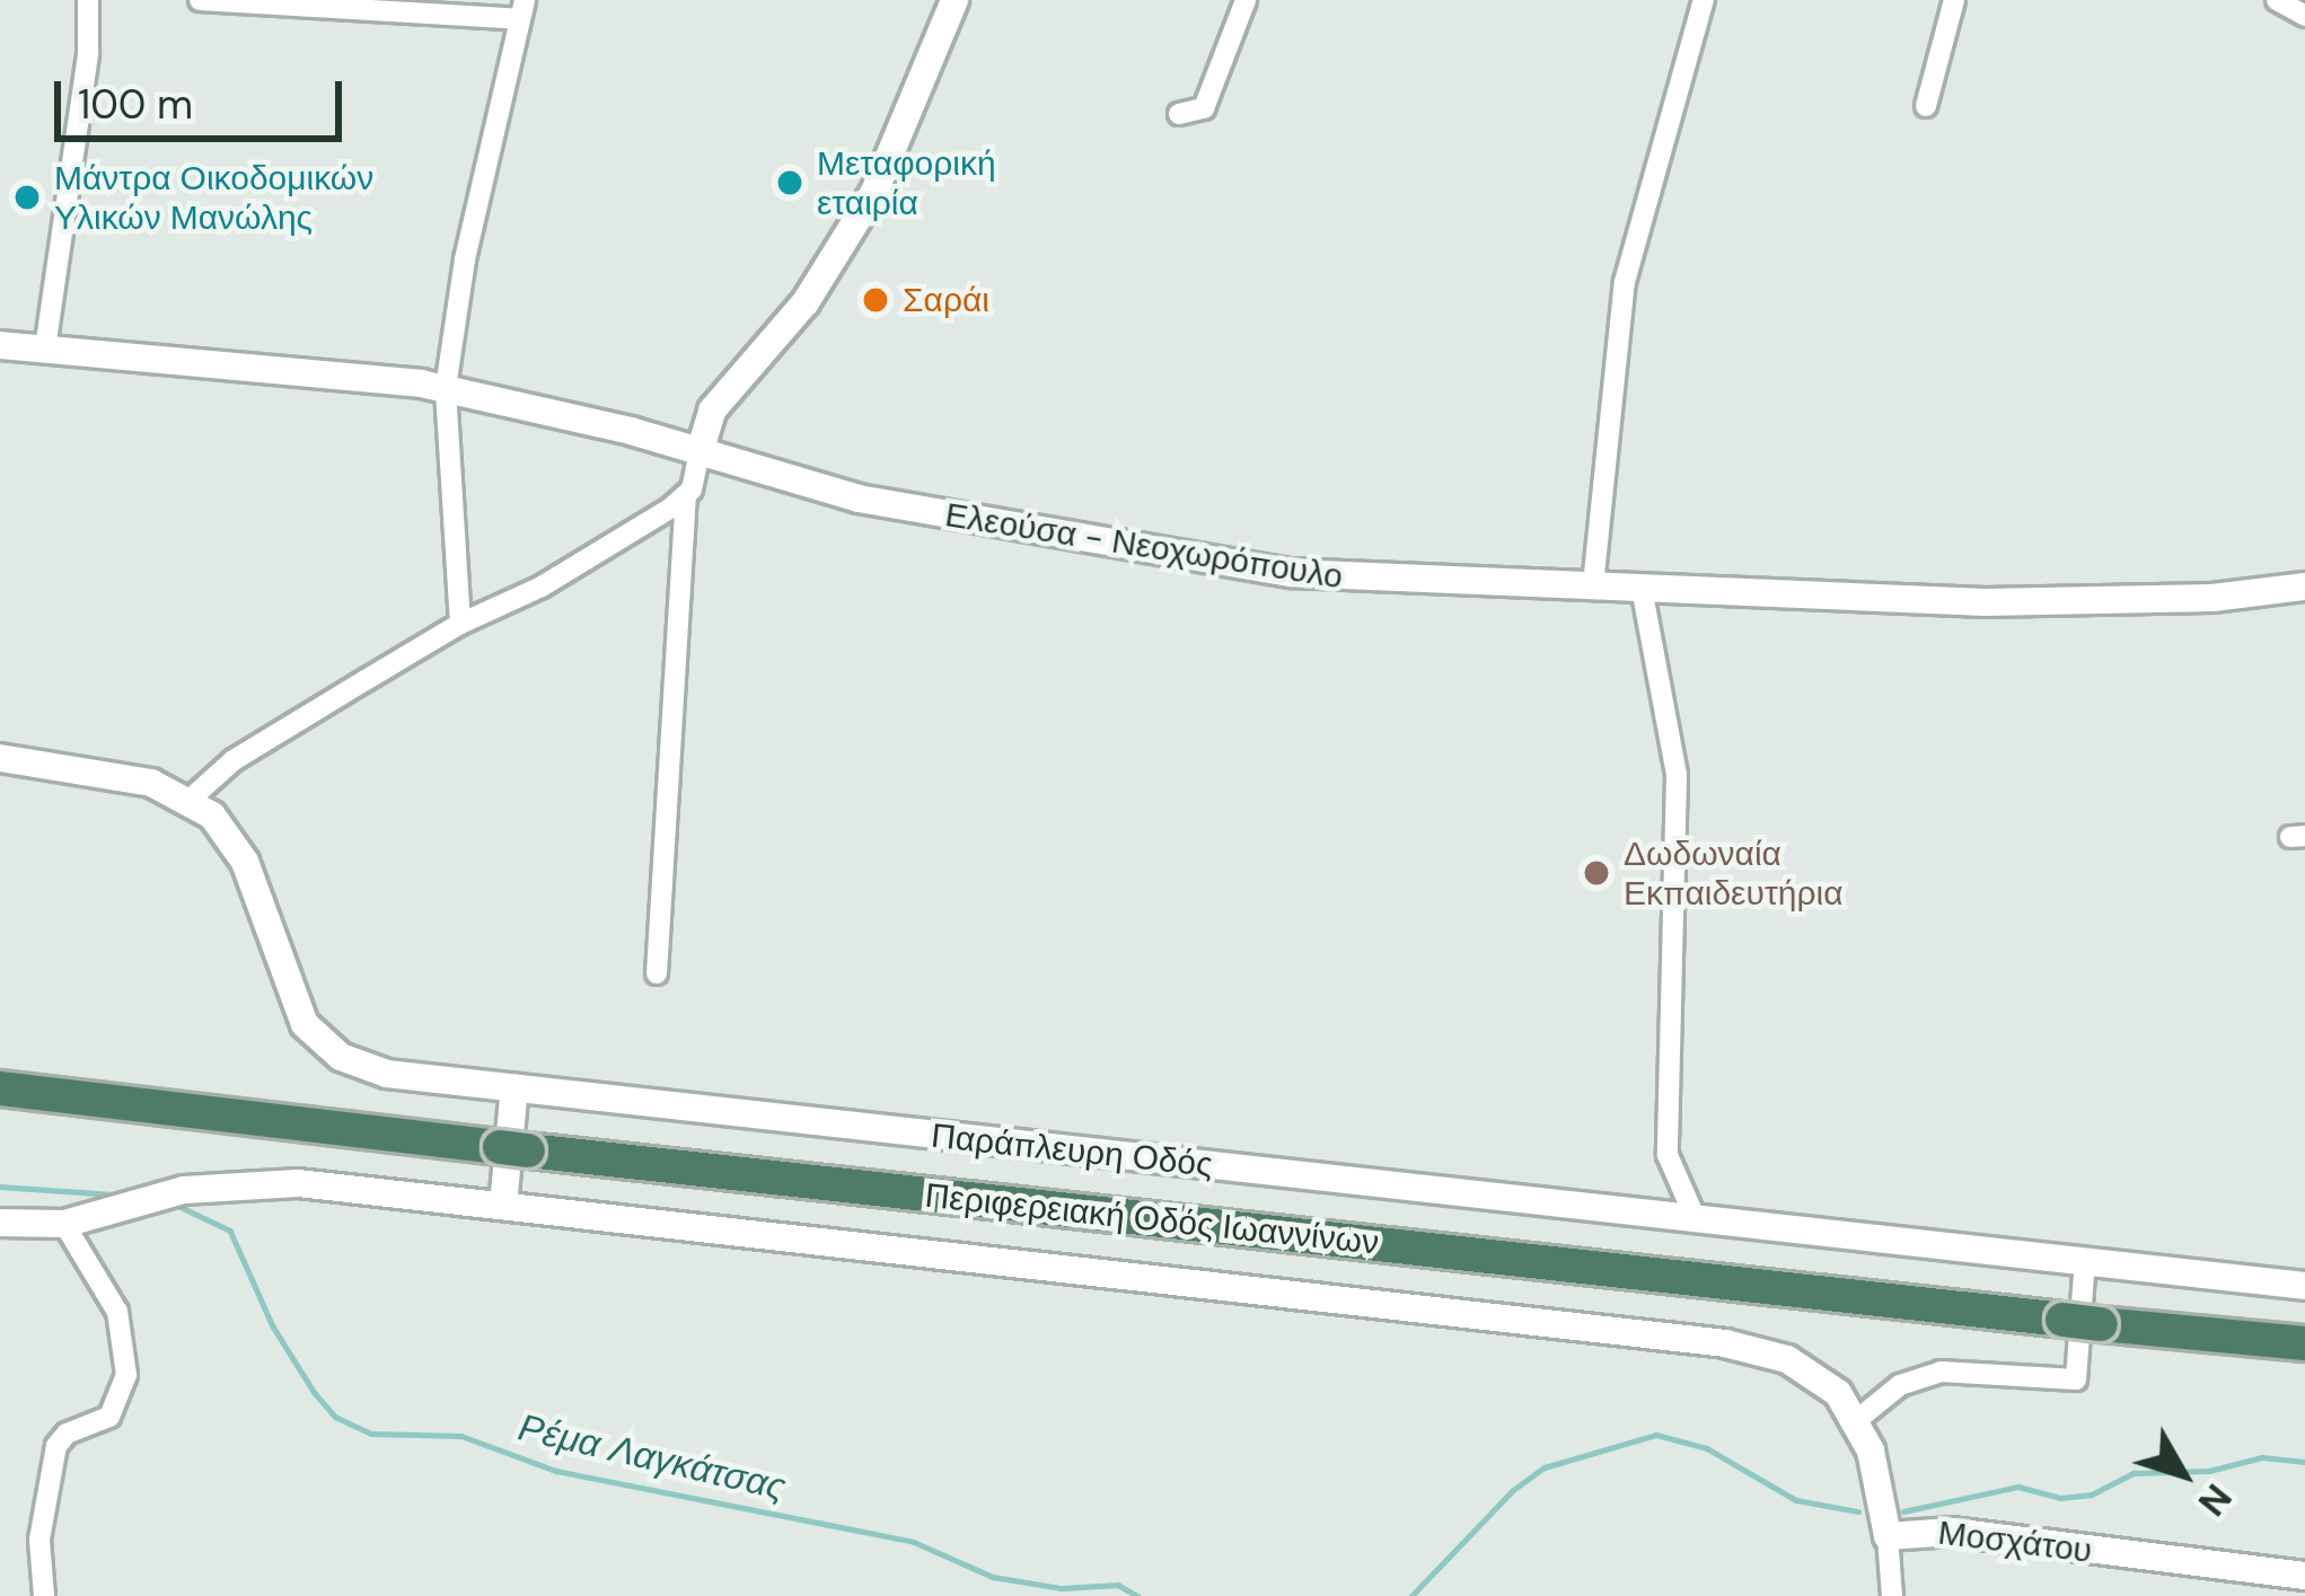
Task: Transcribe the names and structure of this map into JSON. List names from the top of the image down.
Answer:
{
  "streets": {
    "highway": ["Περιφερειακή Οδός Ιωαννίνων"],
    "street": ["Ελεούσα - Νεοχωρόπουλο", "Παράπλευρη Οδός", "Μοσχάτου"]
  },
  "water": ["Ρέμα Λαγκάτσας"],
  "places": [
    "Μεταφορική εταιρία",
    "Μάντρα Οικοδομικών Υλικών Μανώλης",
    "Σαράι",
    "Δωδωναία Εκπαιδευτήρια"
  ],
  "scale_bar": "100 m",
  "north": "bottom right"
}
